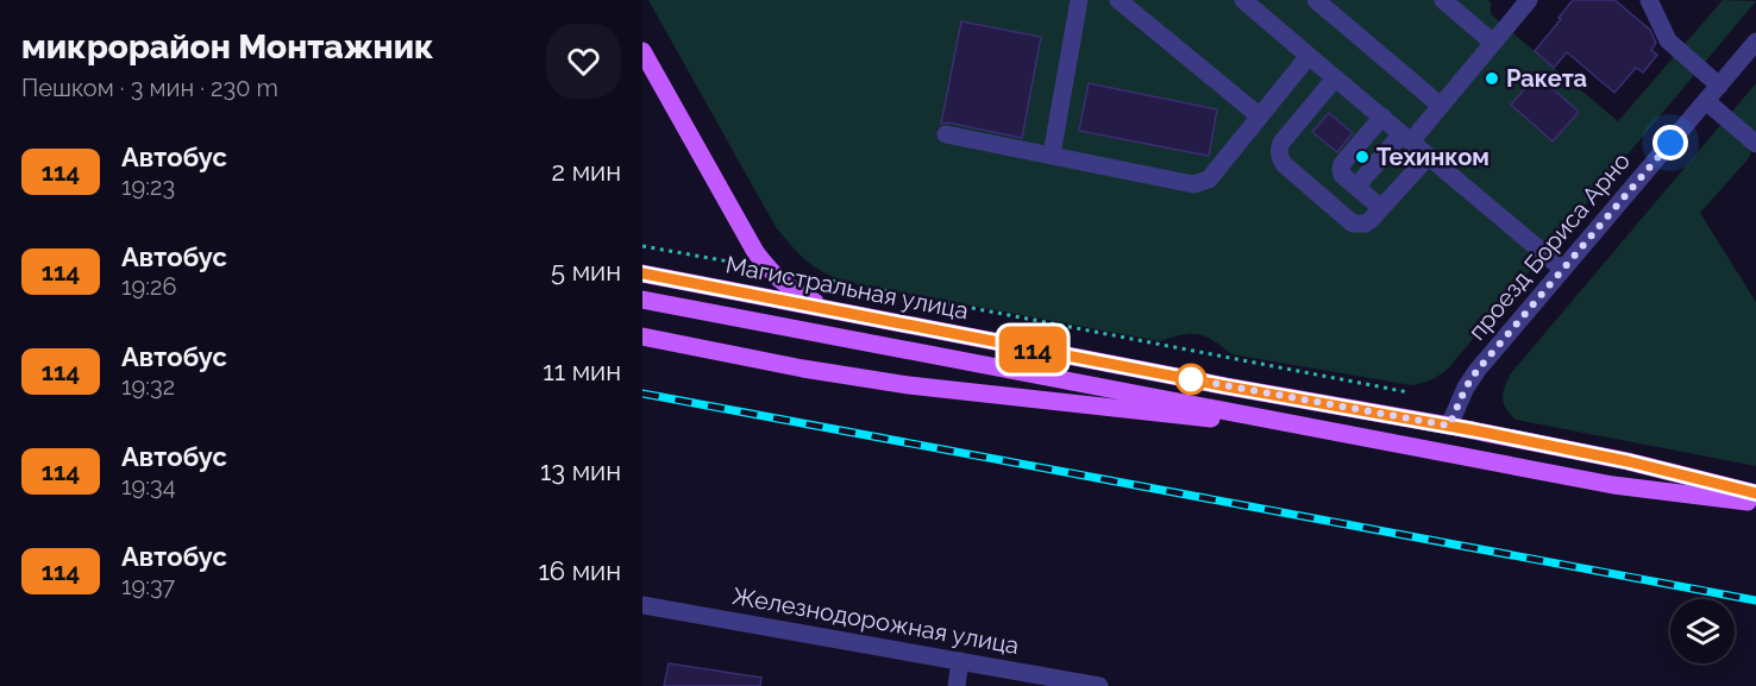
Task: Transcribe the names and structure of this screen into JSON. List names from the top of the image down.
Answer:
{
  "streets": {
    "main road": ["Магистральная улица"],
    "street": ["проезд Бориса Арно", "Железнодорожная улица"]
  },
  "crossings": [
    ["проезд Бориса Арно", "Магистральная улица"]
  ],
  "places": ["Ракета", "Техинком"],
  "lines": ["bus line 114"],
  "page": {
    "heading": ["микрорайон Монтажник", "Пешком · 3 мин · 230 m"],
    "on_map": "114",
    "list": [
      {
        "mark": "114",
        "name": "Автобус",
        "note": "19:23",
        "value": "2 мин"
      },
      {
        "mark": "114",
        "name": "Автобус",
        "note": "19:26",
        "value": "5 мин"
      },
      {
        "mark": "114",
        "name": "Автобус",
        "note": "19:32",
        "value": "11 мин"
      },
      {
        "mark": "114",
        "name": "Автобус",
        "note": "19:34",
        "value": "13 мин"
      },
      {
        "mark": "114",
        "name": "Автобус",
        "note": "19:37",
        "value": "16 мин"
      }
    ]
  }
}
